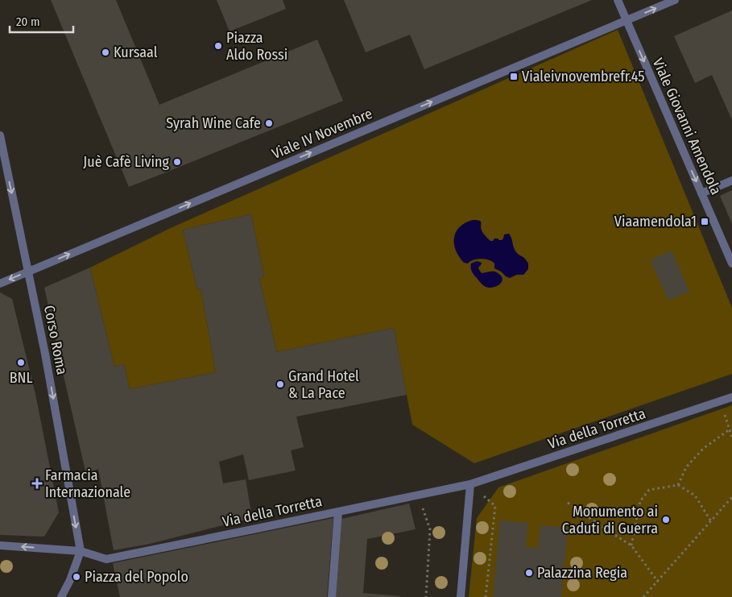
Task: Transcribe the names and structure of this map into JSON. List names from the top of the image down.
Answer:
{
  "streets": {
    "street": [
      "Viale Giovanni Amendola",
      "Viale IV Novembre",
      "Corso Roma",
      "Via della Torretta"
    ]
  },
  "crossings": [
    ["Viale Giovanni Amendola", "Viale IV Novembre"],
    ["Viale IV Novembre", "Corso Roma"],
    ["Corso Roma", "Via della Torretta"]
  ],
  "one_way": ["Viale Giovanni Amendola", "Viale IV Novembre", "Corso Roma"],
  "places": {
    "other": [
      "Piazza Aldo Rossi",
      "Kursaal",
      "Syrah Wine Cafe",
      "Juè Cafè Living",
      "BNL",
      "Grand Hotel & La Pace",
      "Monumento ai Caduti di Guerra",
      "Palazzina Regia",
      "Piazza del Popolo"
    ],
    "transit": ["Vialeivnovembrefr.45", "Viaamendola1"],
    "health": ["Farmacia Internazionale"]
  },
  "scale_bar": "20 m"
}
